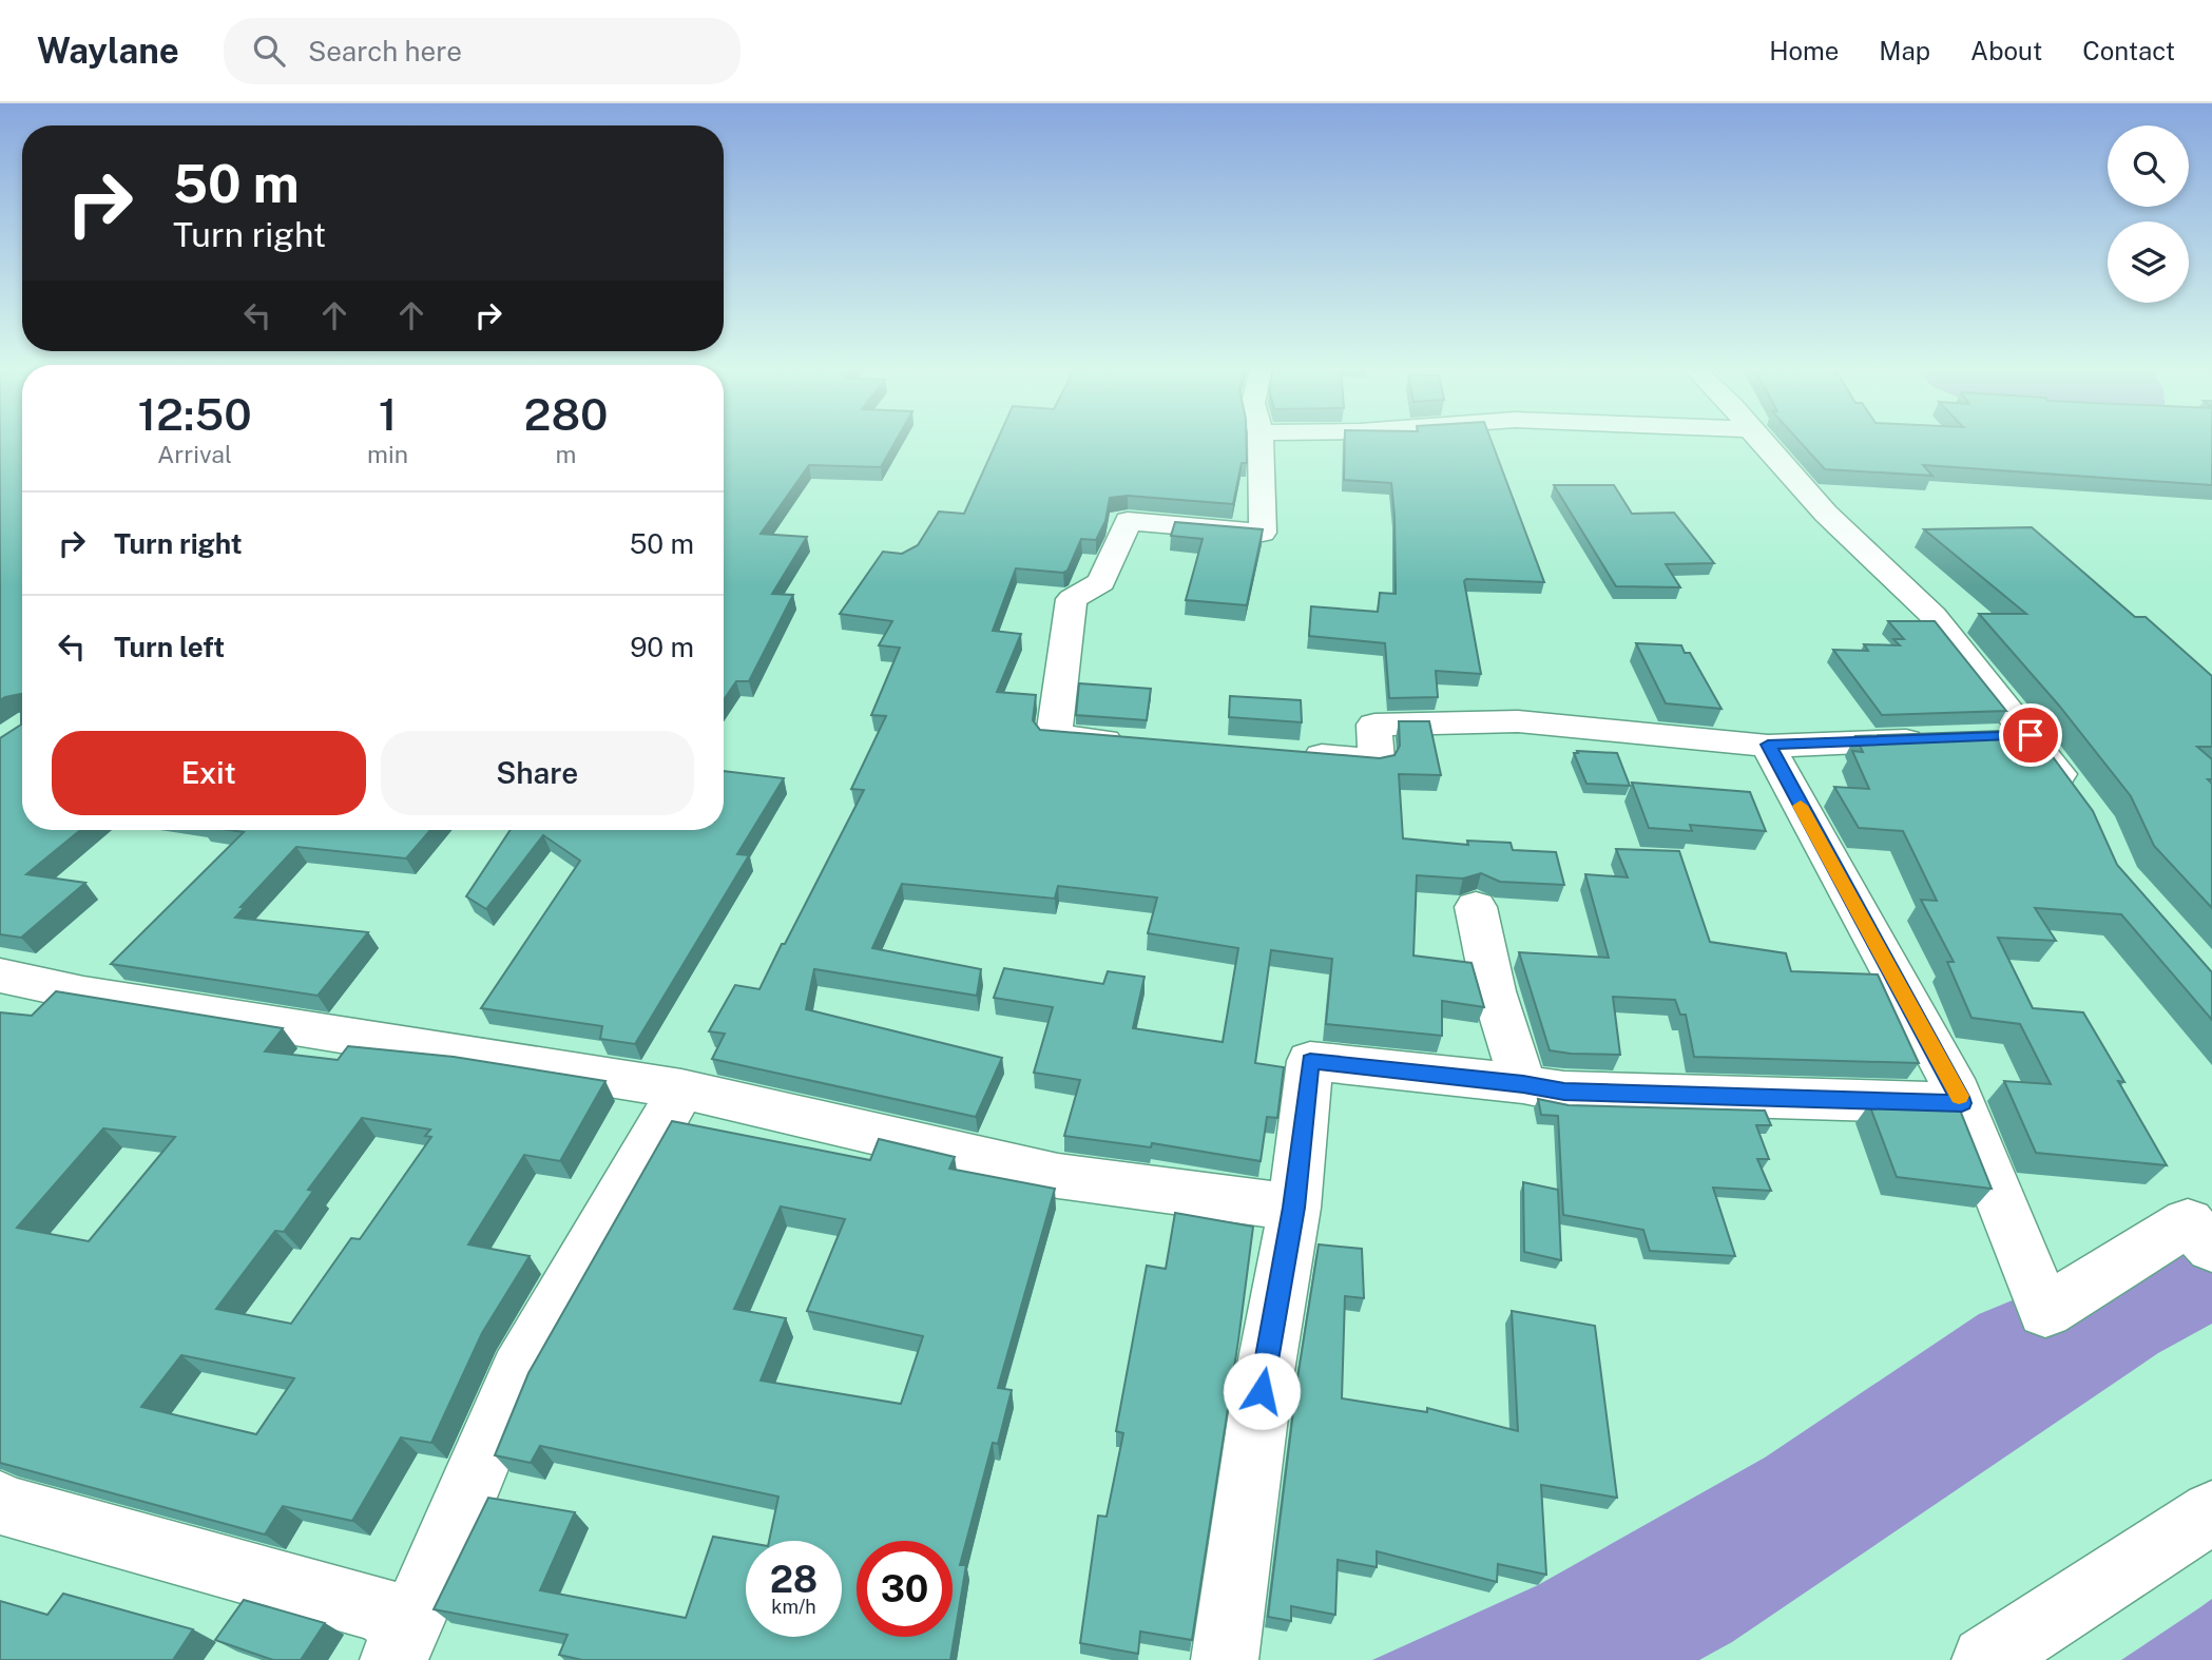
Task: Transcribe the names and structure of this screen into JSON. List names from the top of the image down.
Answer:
{
  "page": {
    "header": "Waylane",
    "search": "Search here",
    "nav": [
      "Home",
      "Map",
      "About",
      "Contact"
    ],
    "turn": ["50 m", "Turn right"],
    "eta": [
      "12:50",
      "Arrival",
      "1",
      "min",
      "280",
      "m"
    ],
    "list": [
      {
        "name": "Turn right",
        "value": "50 m"
      },
      {
        "name": "Turn left",
        "value": "90 m"
      }
    ],
    "buttons": ["Exit", "Share"],
    "speed": "28 km/h",
    "limit": "30"
  }
}
